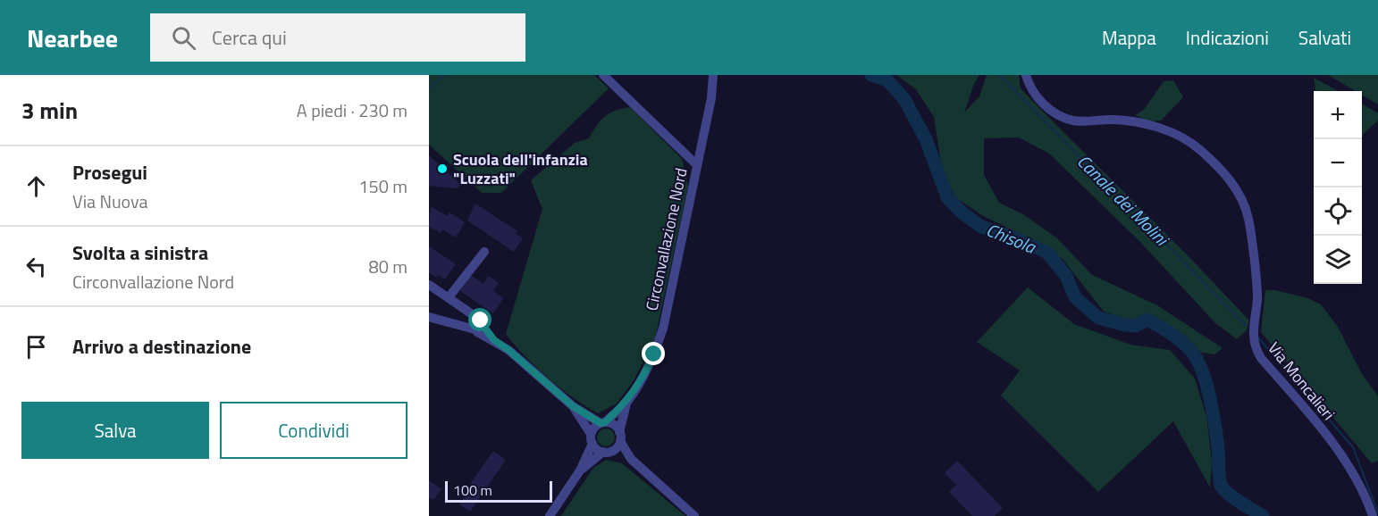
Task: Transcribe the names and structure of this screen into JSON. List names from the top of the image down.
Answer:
{
  "streets": {
    "street": ["Circonvallazione Nord", "Via Moncalieri"]
  },
  "water": ["Canale dei Molini", "Chisola"],
  "places": ["Scuola dell'infanzia \"Luzzati\""],
  "scale_bar": "100 m",
  "page": {
    "header": "Nearbee",
    "search": "Cerca qui",
    "nav": ["Mappa", "Indicazioni", "Salvati"],
    "heading": ["3 min", "A piedi · 230 m"],
    "map_buttons": ["+", "−"],
    "list": [
      ["Prosegui", "Via Nuova", "150 m"],
      ["Svolta a sinistra", "Circonvallazione Nord", "80 m"],
      "Arrivo a destinazione"
    ],
    "buttons": ["Salva", "Condividi"],
    "scale": "100 m"
  }
}
